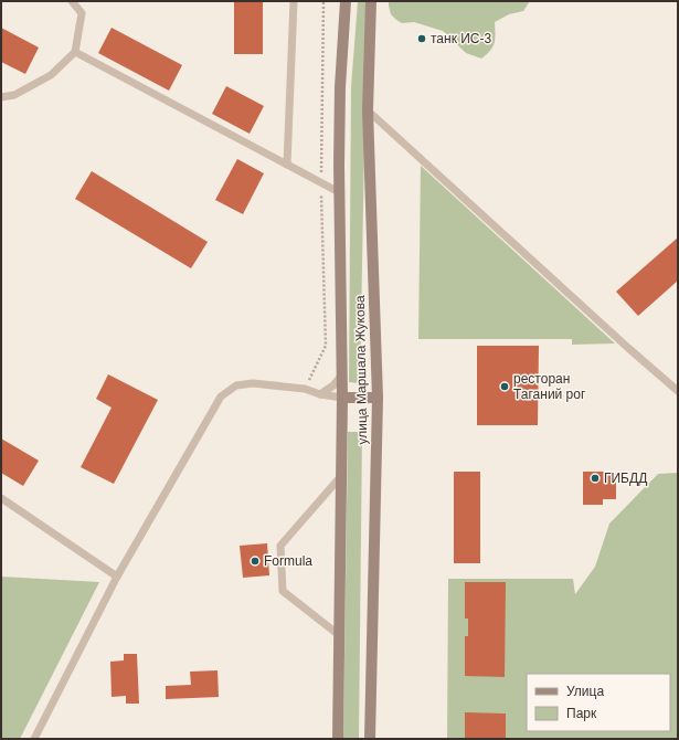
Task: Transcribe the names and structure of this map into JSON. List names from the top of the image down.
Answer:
{
  "streets": {
    "main road": ["улица Маршала Жукова"]
  },
  "places": [
    "танк ИС-3",
    "ресторан Таганий рог",
    "ГИБДД",
    "Formula"
  ],
  "legend": ["Улица", "Парк"]
}
